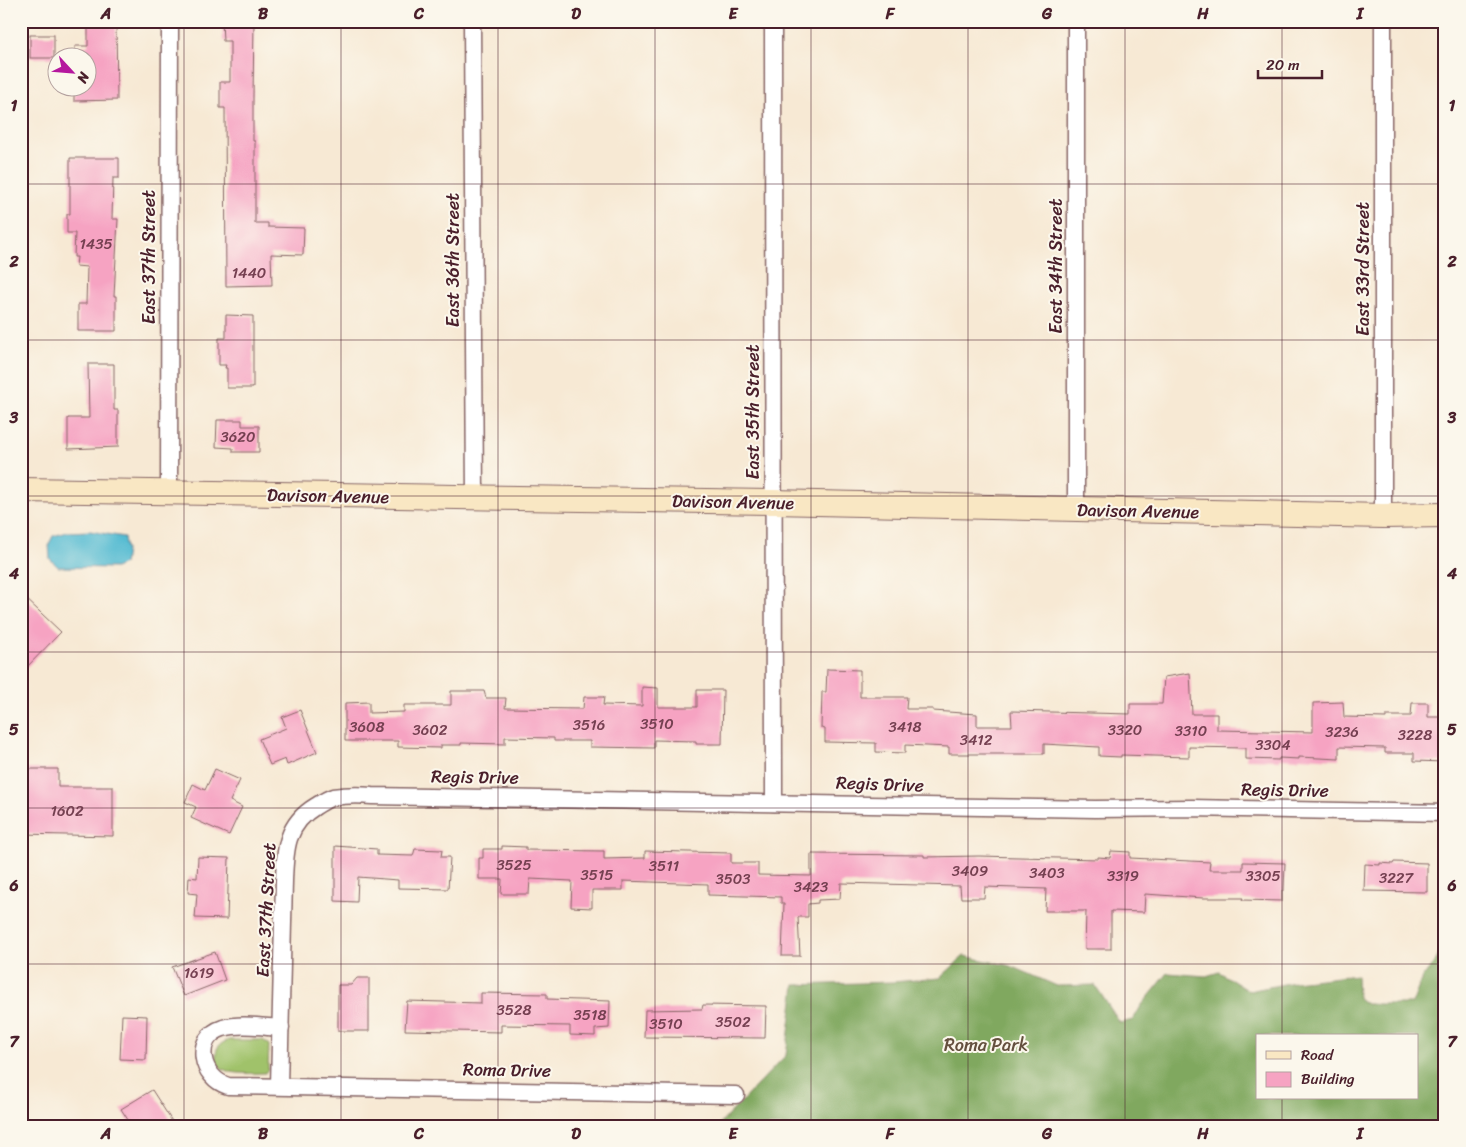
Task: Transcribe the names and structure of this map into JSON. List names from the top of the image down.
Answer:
{
  "streets": {
    "street": [
      "East 37th Street",
      "East 36th Street",
      "East 34th Street",
      "East 33rd Street",
      "East 35th Street",
      "Davison Avenue",
      "Regis Drive",
      "Roma Drive"
    ]
  },
  "crossings": [
    ["East 37th Street", "Davison Avenue"],
    ["East 37th Street", "Regis Drive"],
    ["East 37th Street", "Roma Drive"],
    ["East 36th Street", "Davison Avenue"],
    ["East 34th Street", "Davison Avenue"],
    ["East 33rd Street", "Davison Avenue"],
    ["East 35th Street", "Davison Avenue"],
    ["East 35th Street", "Regis Drive"]
  ],
  "parks": ["Roma Park"],
  "house_numbers": [
    "1435",
    "1440",
    "3620",
    "3510",
    "3516",
    "3608",
    "3418",
    "3602",
    "3320",
    "3310",
    "3236",
    "3228",
    "3412",
    "3304",
    "1602",
    "3525",
    "3511",
    "3409",
    "3403",
    "3515",
    "3319",
    "3305",
    "3227",
    "3503",
    "3423",
    "1619",
    "3528",
    "3518",
    "3502",
    "3510"
  ],
  "legend": ["Road", "Building"],
  "scale_bar": "20 m",
  "north": "bottom right",
  "grid": {
    "columns": [
      "A",
      "B",
      "C",
      "D",
      "E",
      "F",
      "G",
      "H",
      "I"
    ],
    "rows": [
      "1",
      "2",
      "3",
      "4",
      "5",
      "6",
      "7"
    ]
  }
}
